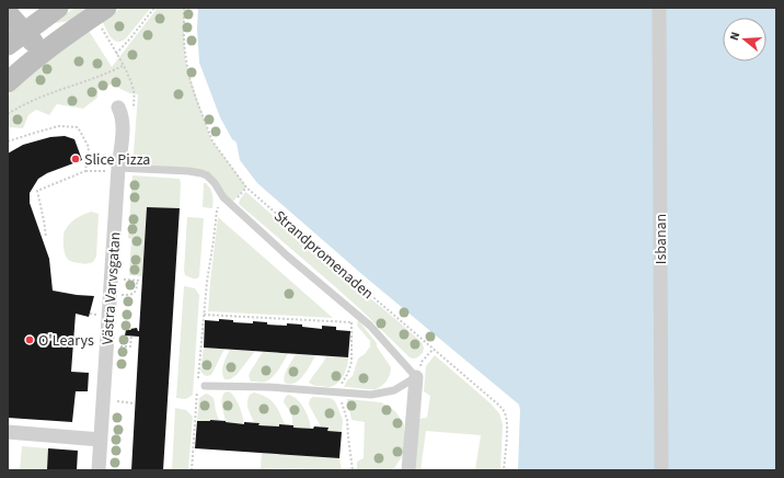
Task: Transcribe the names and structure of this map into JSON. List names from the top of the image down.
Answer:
{
  "streets": {
    "street": ["Isbanan", "Västra Varvsgatan"],
    "path": ["Strandpromenaden"]
  },
  "places": ["Slice Pizza", "O'Learys"],
  "north": "left"
}
